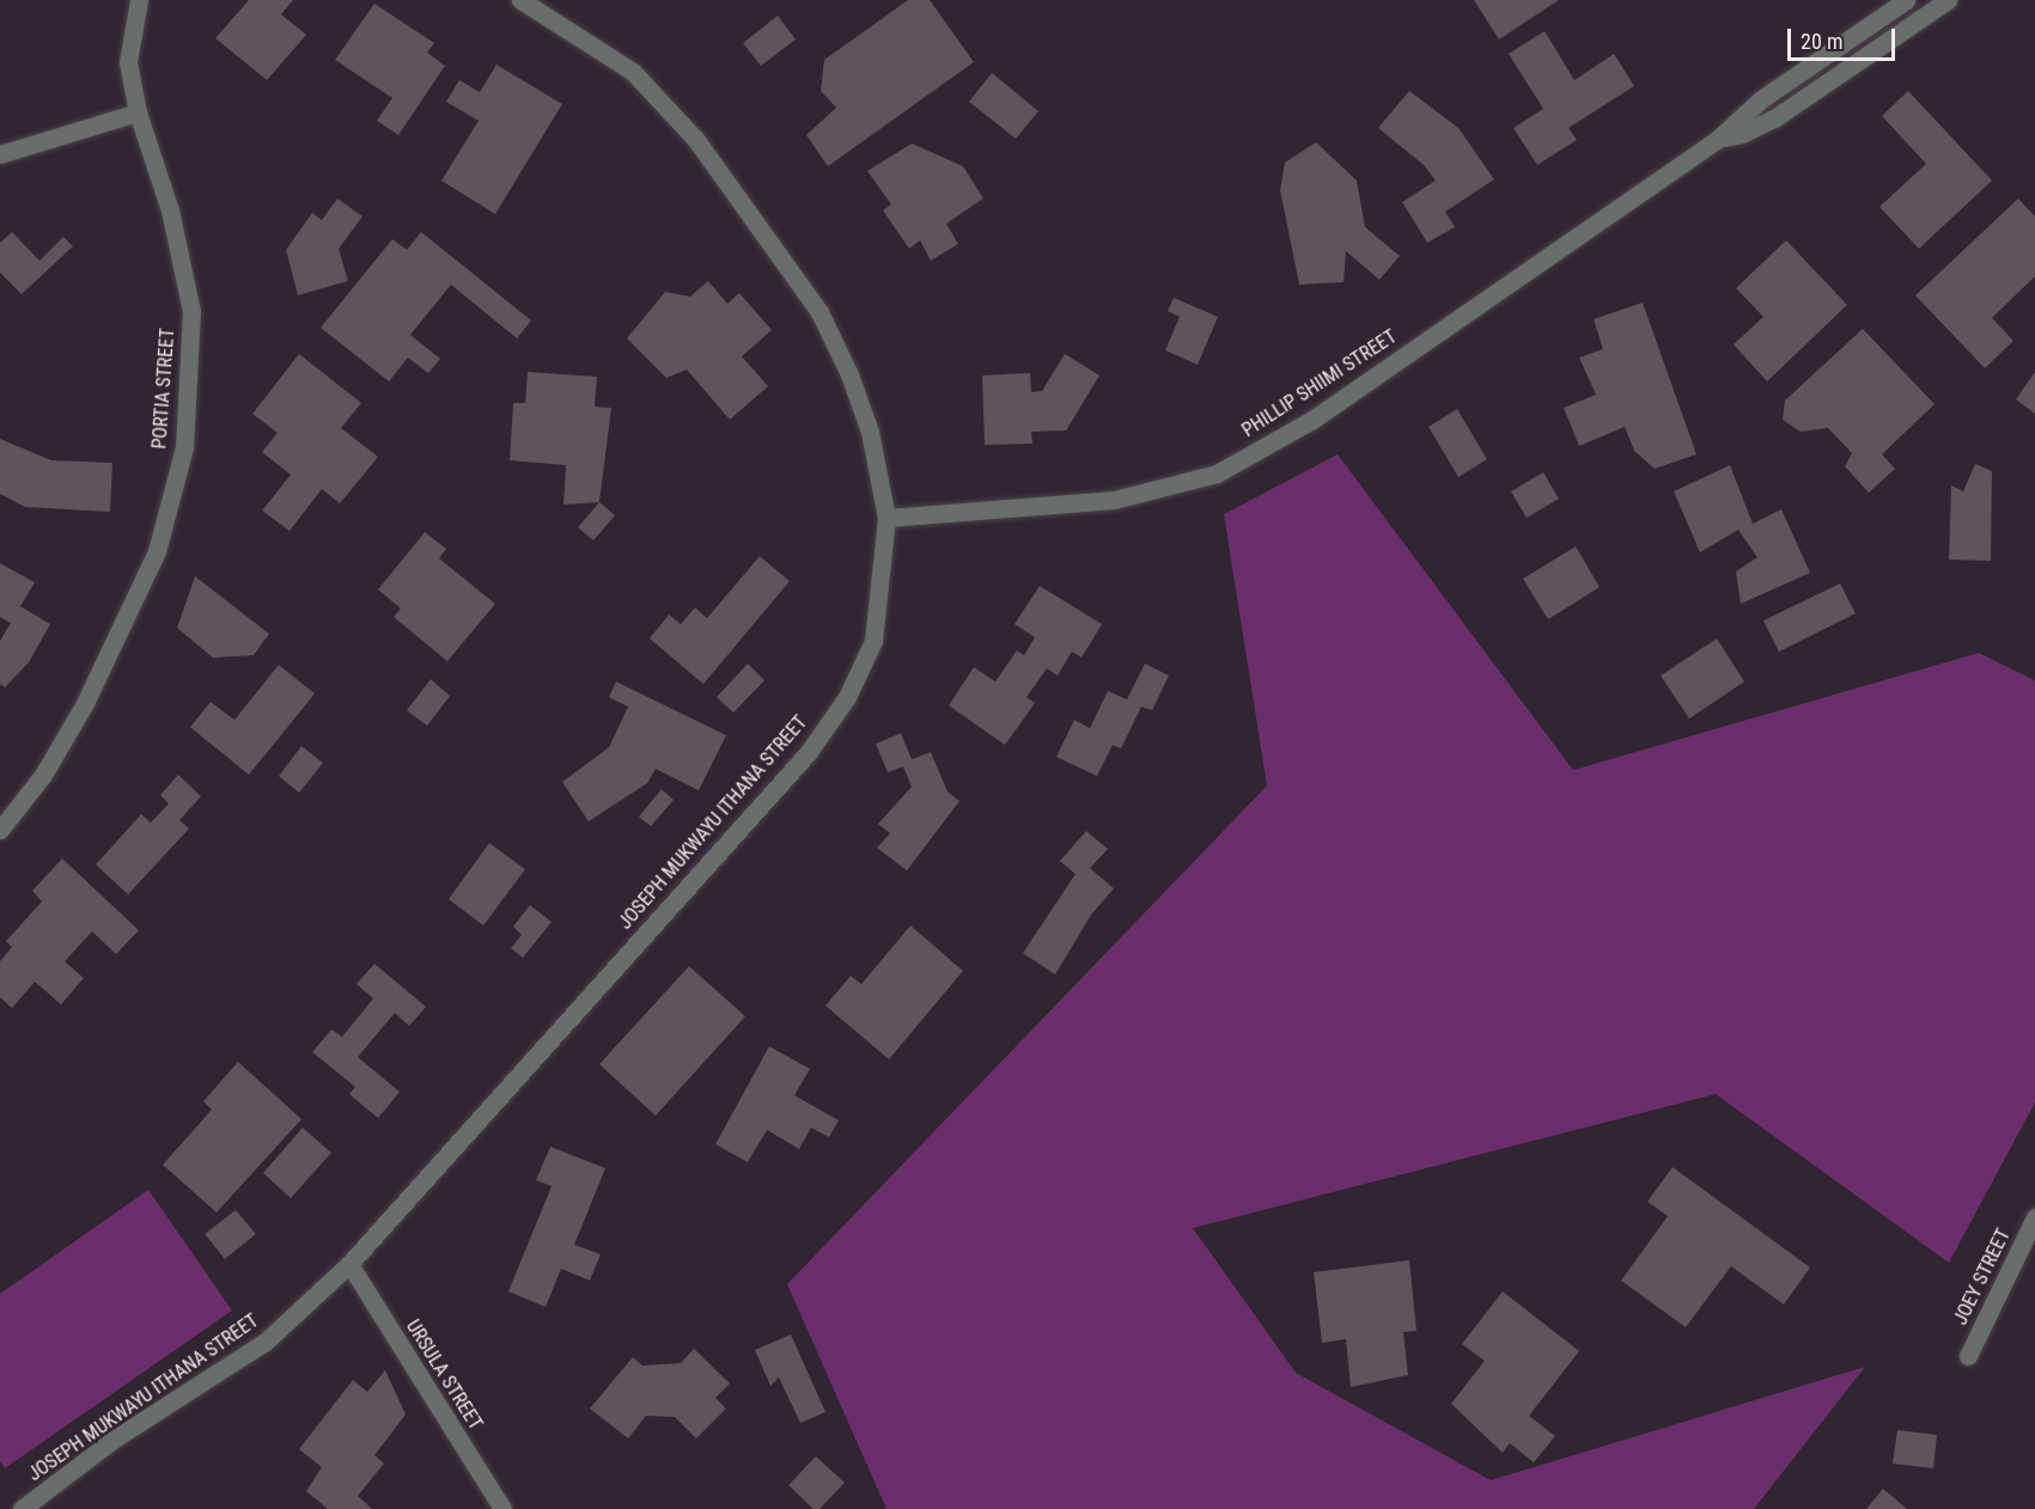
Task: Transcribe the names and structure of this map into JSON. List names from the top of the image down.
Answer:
{
  "streets": {
    "street": [
      "PHILLIP SHIIMI STREET",
      "PORTIA STREET",
      "JOSEPH MUKWAYU ITHANA STREET",
      "JOEY STREET",
      "URSULA STREET"
    ]
  },
  "crossings": [
    ["PHILLIP SHIIMI STREET", "JOSEPH MUKWAYU ITHANA STREET"],
    ["JOSEPH MUKWAYU ITHANA STREET", "URSULA STREET"]
  ],
  "scale_bar": "20 m"
}
